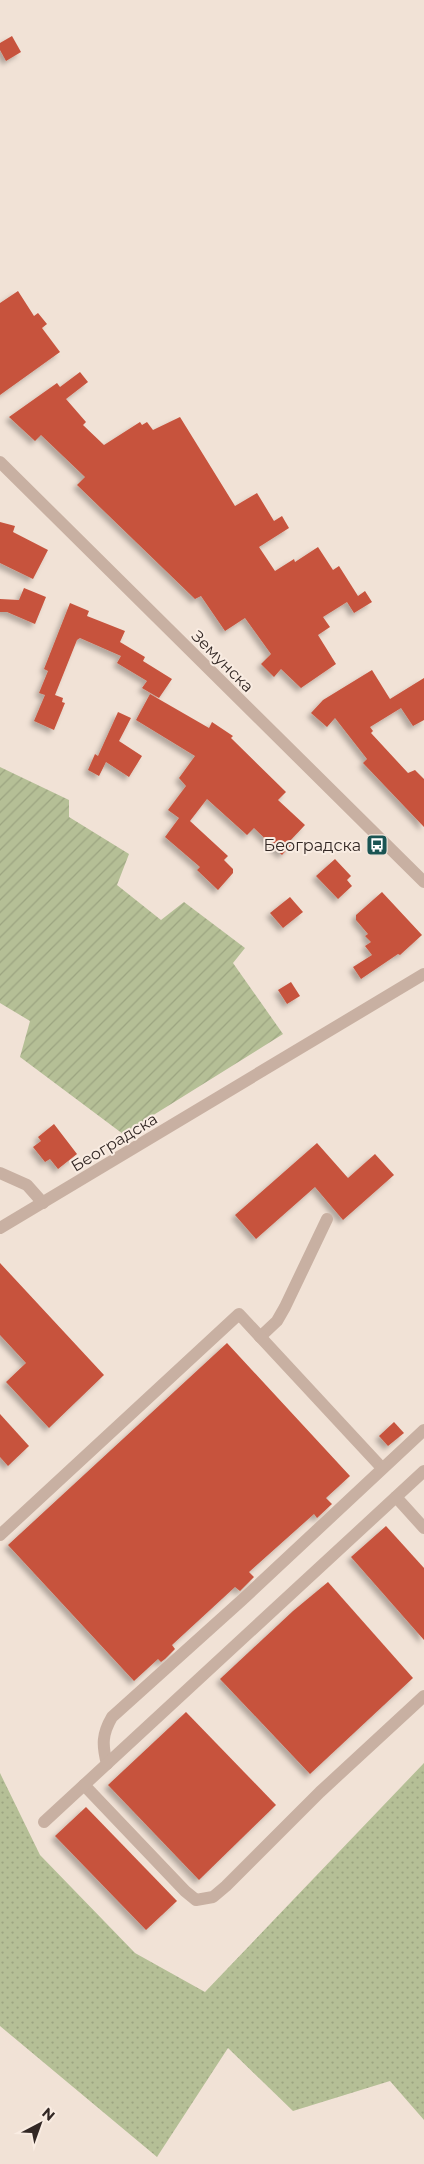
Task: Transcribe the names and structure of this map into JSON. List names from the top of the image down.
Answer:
{
  "streets": {
    "street": ["Земунска", "Београдска"]
  },
  "places": {
    "bus stop": ["Београдска"]
  },
  "north": "top right"
}
